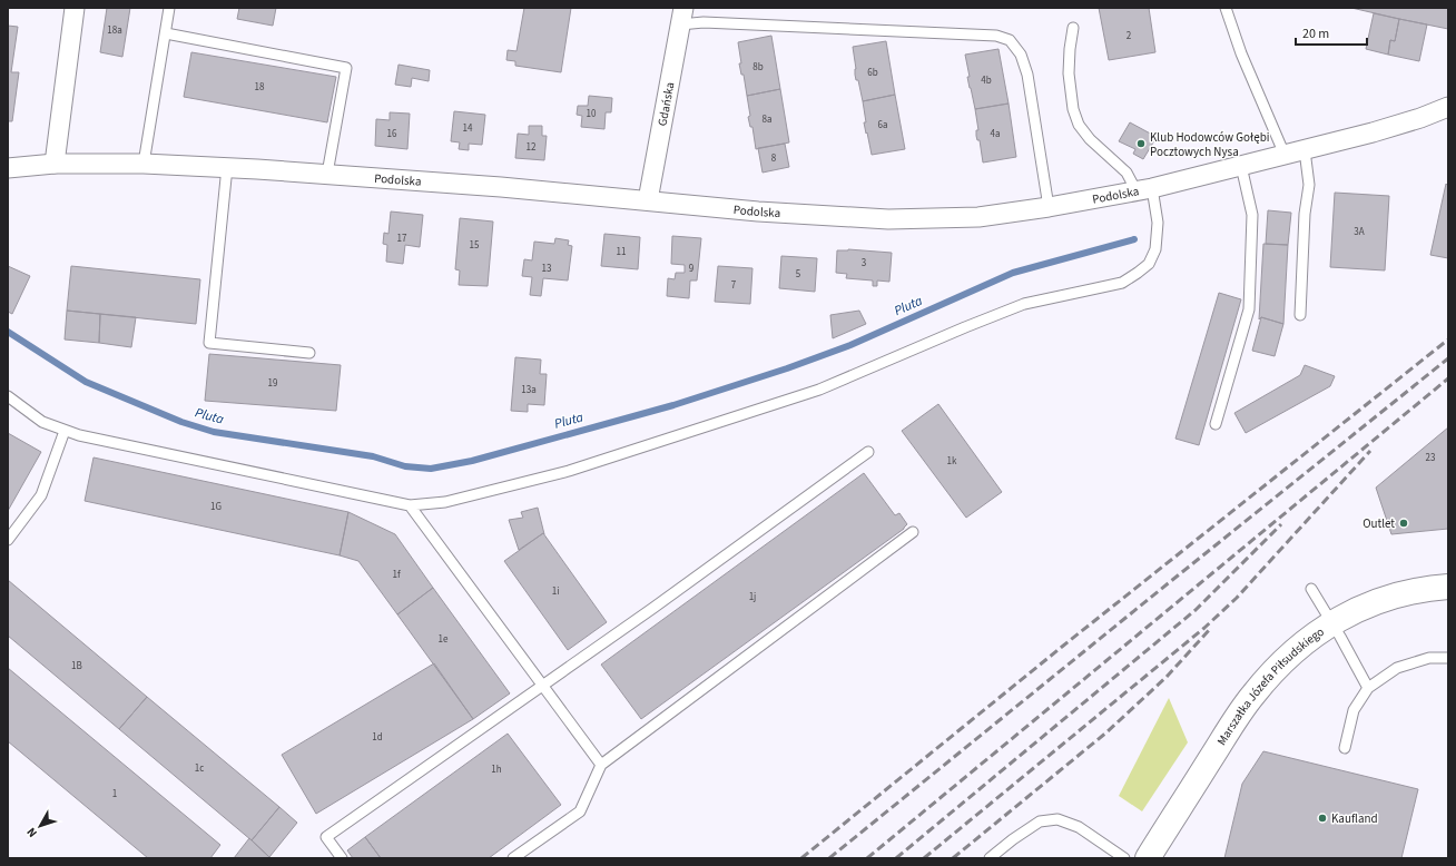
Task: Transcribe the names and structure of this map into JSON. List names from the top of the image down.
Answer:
{
  "streets": {
    "main road": ["Marszałka Józefa Piłsudskiego"],
    "street": ["Gdańska", "Podolska"]
  },
  "crossings": [
    ["Gdańska", "Podolska"]
  ],
  "water": ["Pluta"],
  "places": ["Klub Hodowców Gołębi Pocztowych Nysa", "Outlet", "Kaufland"],
  "house_numbers": [
    "18a",
    "2",
    "8b",
    "6b",
    "4b",
    "18",
    "10",
    "8a",
    "6a",
    "14",
    "16",
    "4a",
    "12",
    "8",
    "3A",
    "17",
    "15",
    "11",
    "3",
    "13",
    "9",
    "5",
    "7",
    "19",
    "13a",
    "23",
    "1k",
    "1G",
    "1f",
    "1i",
    "1j",
    "1e",
    "1B",
    "1d",
    "1c",
    "1h",
    "1"
  ],
  "scale_bar": "20 m",
  "north": "bottom left"
}
